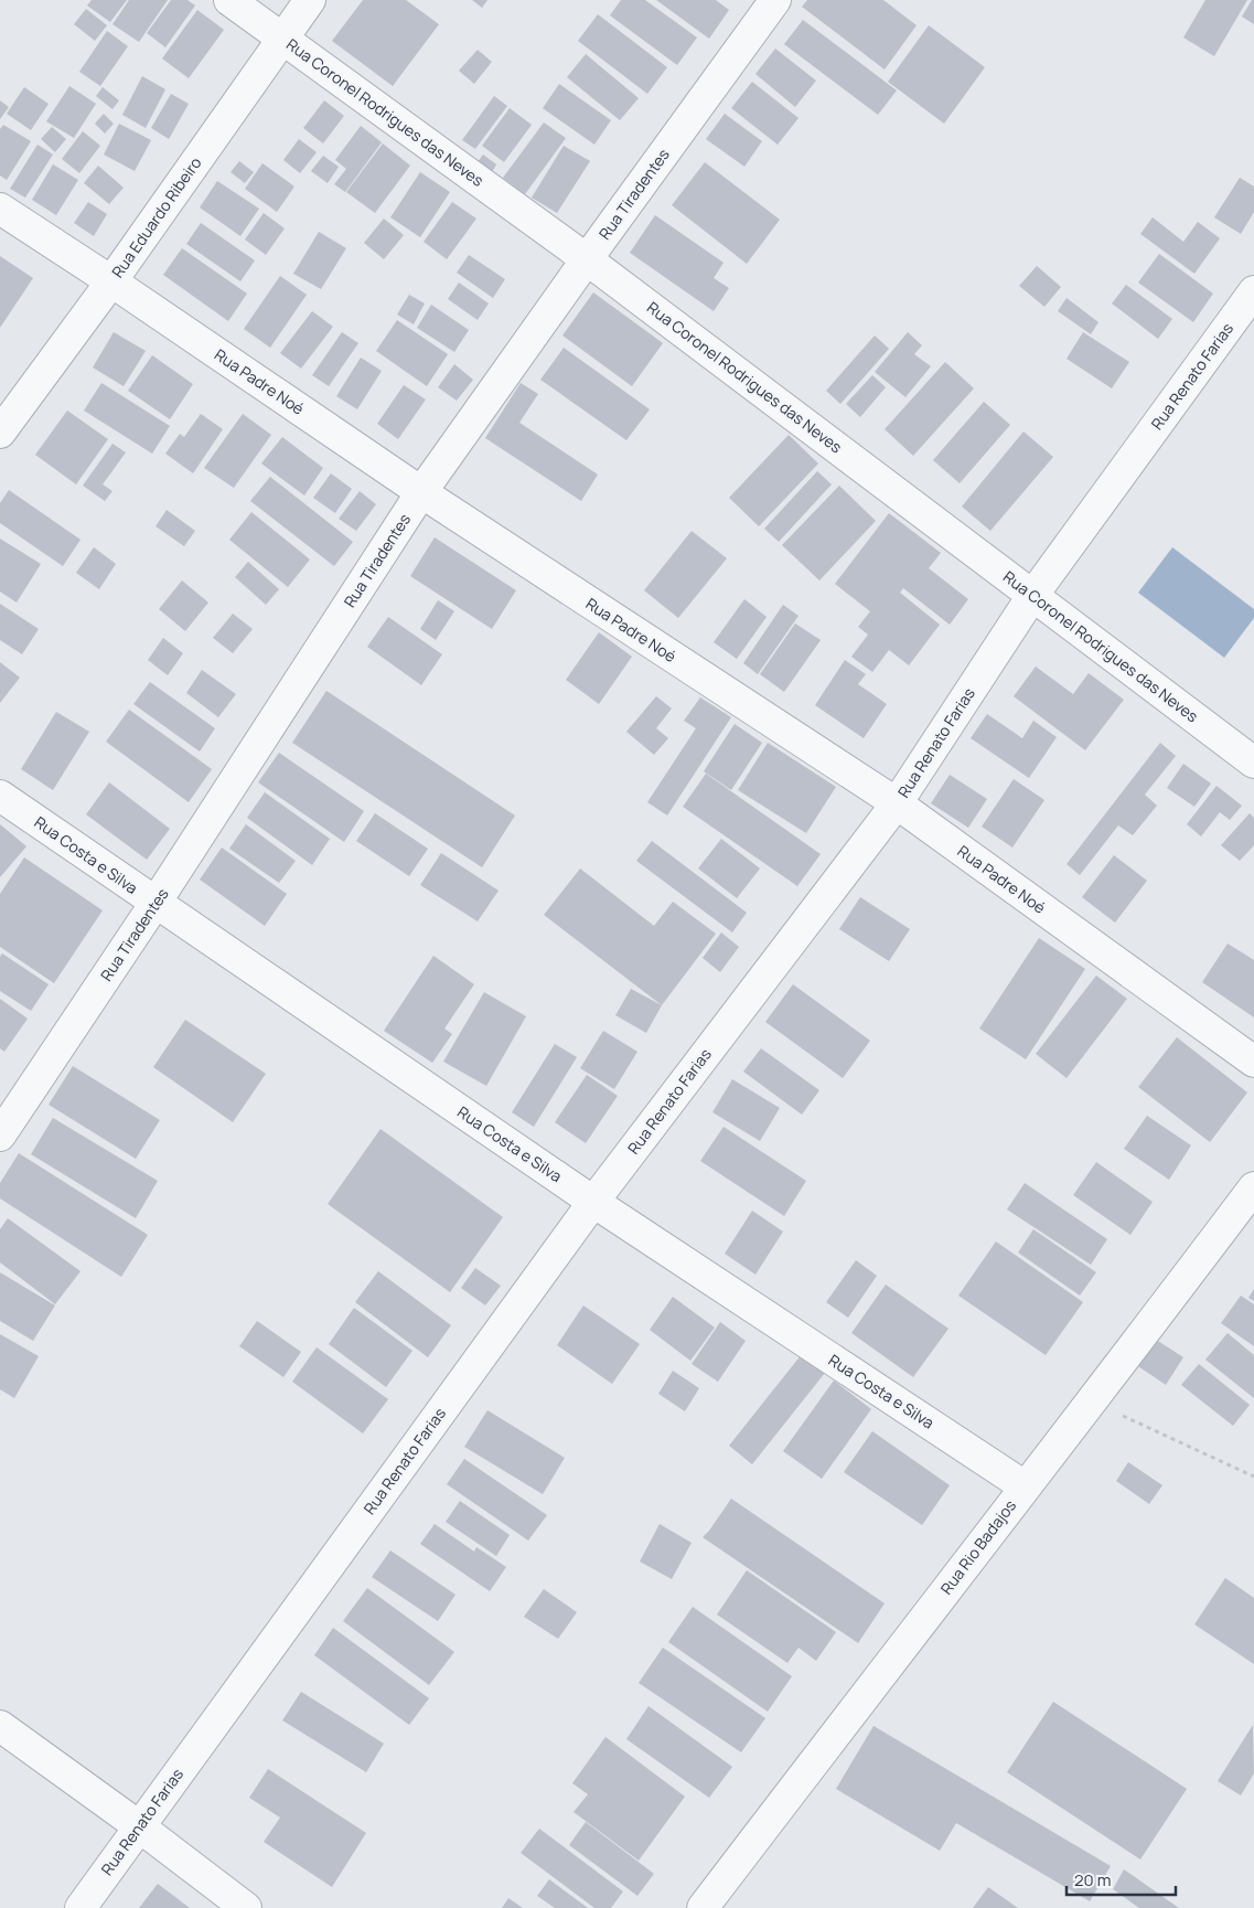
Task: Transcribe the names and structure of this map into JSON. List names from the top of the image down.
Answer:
{
  "streets": {
    "street": [
      "Rua Coronel Rodrigues das Neves",
      "Rua Tiradentes",
      "Rua Eduardo Ribeiro",
      "Rua Renato Farias",
      "Rua Padre Noé",
      "Rua Costa e Silva",
      "Rua Rio Badajos"
    ]
  },
  "crossings": [
    ["Rua Coronel Rodrigues das Neves", "Rua Tiradentes"],
    ["Rua Coronel Rodrigues das Neves", "Rua Eduardo Ribeiro"],
    ["Rua Coronel Rodrigues das Neves", "Rua Renato Farias"],
    ["Rua Tiradentes", "Rua Padre Noé"],
    ["Rua Tiradentes", "Rua Costa e Silva"],
    ["Rua Eduardo Ribeiro", "Rua Padre Noé"],
    ["Rua Renato Farias", "Rua Padre Noé"],
    ["Rua Renato Farias", "Rua Costa e Silva"],
    ["Rua Costa e Silva", "Rua Rio Badajos"]
  ],
  "scale_bar": "20 m"
}
